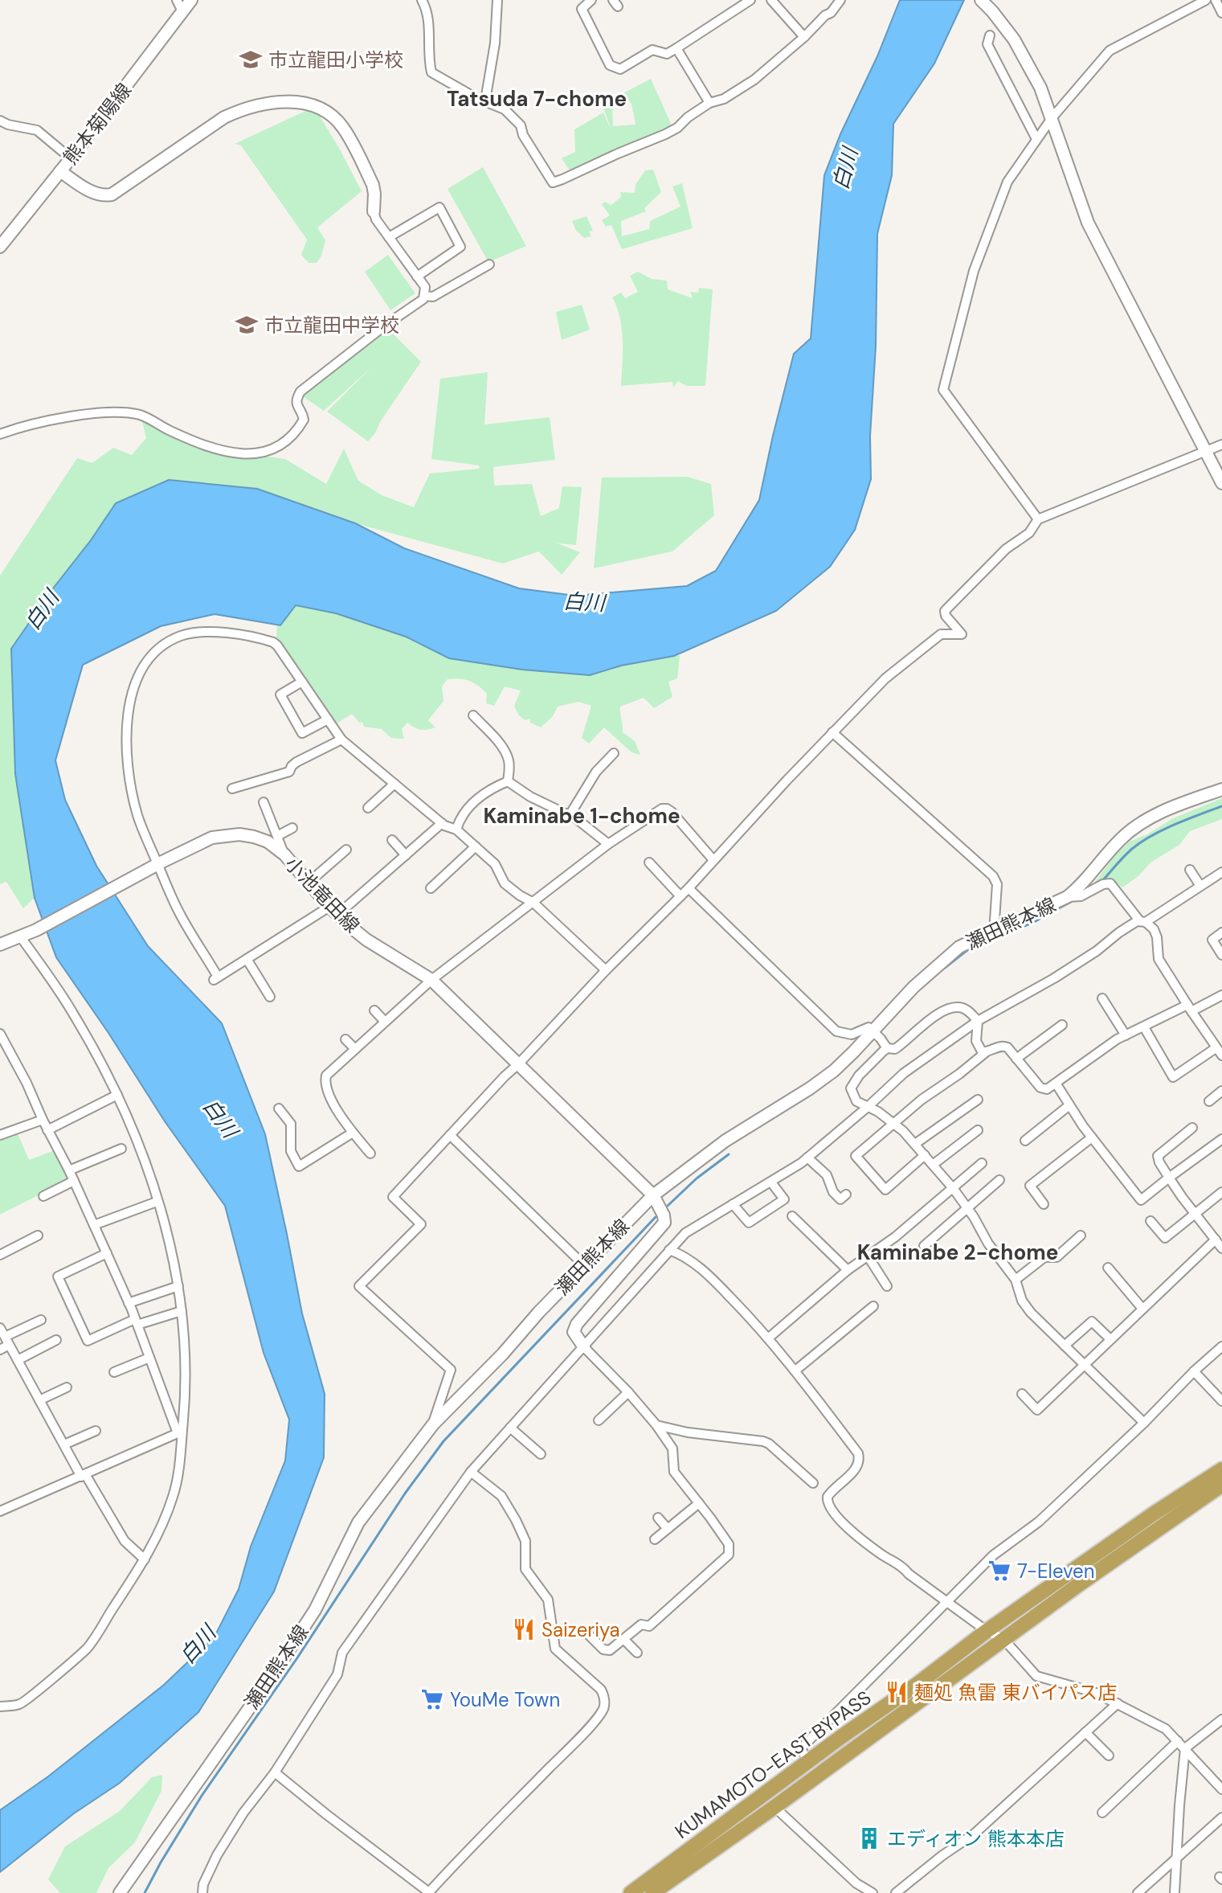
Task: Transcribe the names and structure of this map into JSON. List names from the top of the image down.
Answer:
{
  "streets": {
    "highway": ["KUMAMOTO-EAST BYPASS"],
    "main road": ["熊本菊陽線", "小池竜田線", "瀬田熊本線"]
  },
  "crossings": [
    ["小池竜田線", "瀬田熊本線"]
  ],
  "districts": ["Tatsuda 7-chome", "Kaminabe 1-chome", "Kaminabe 2-chome"],
  "water": ["白川"],
  "places": {
    "school or university": ["市立龍田小学校", "市立龍田中学校"],
    "supermarket": ["7-Eleven", "YouMe Town"],
    "restaurant": ["Saizeriya", "麺処 魚雷 東バイパス店"],
    "building": ["エディオン 熊本本店"]
  }
}
